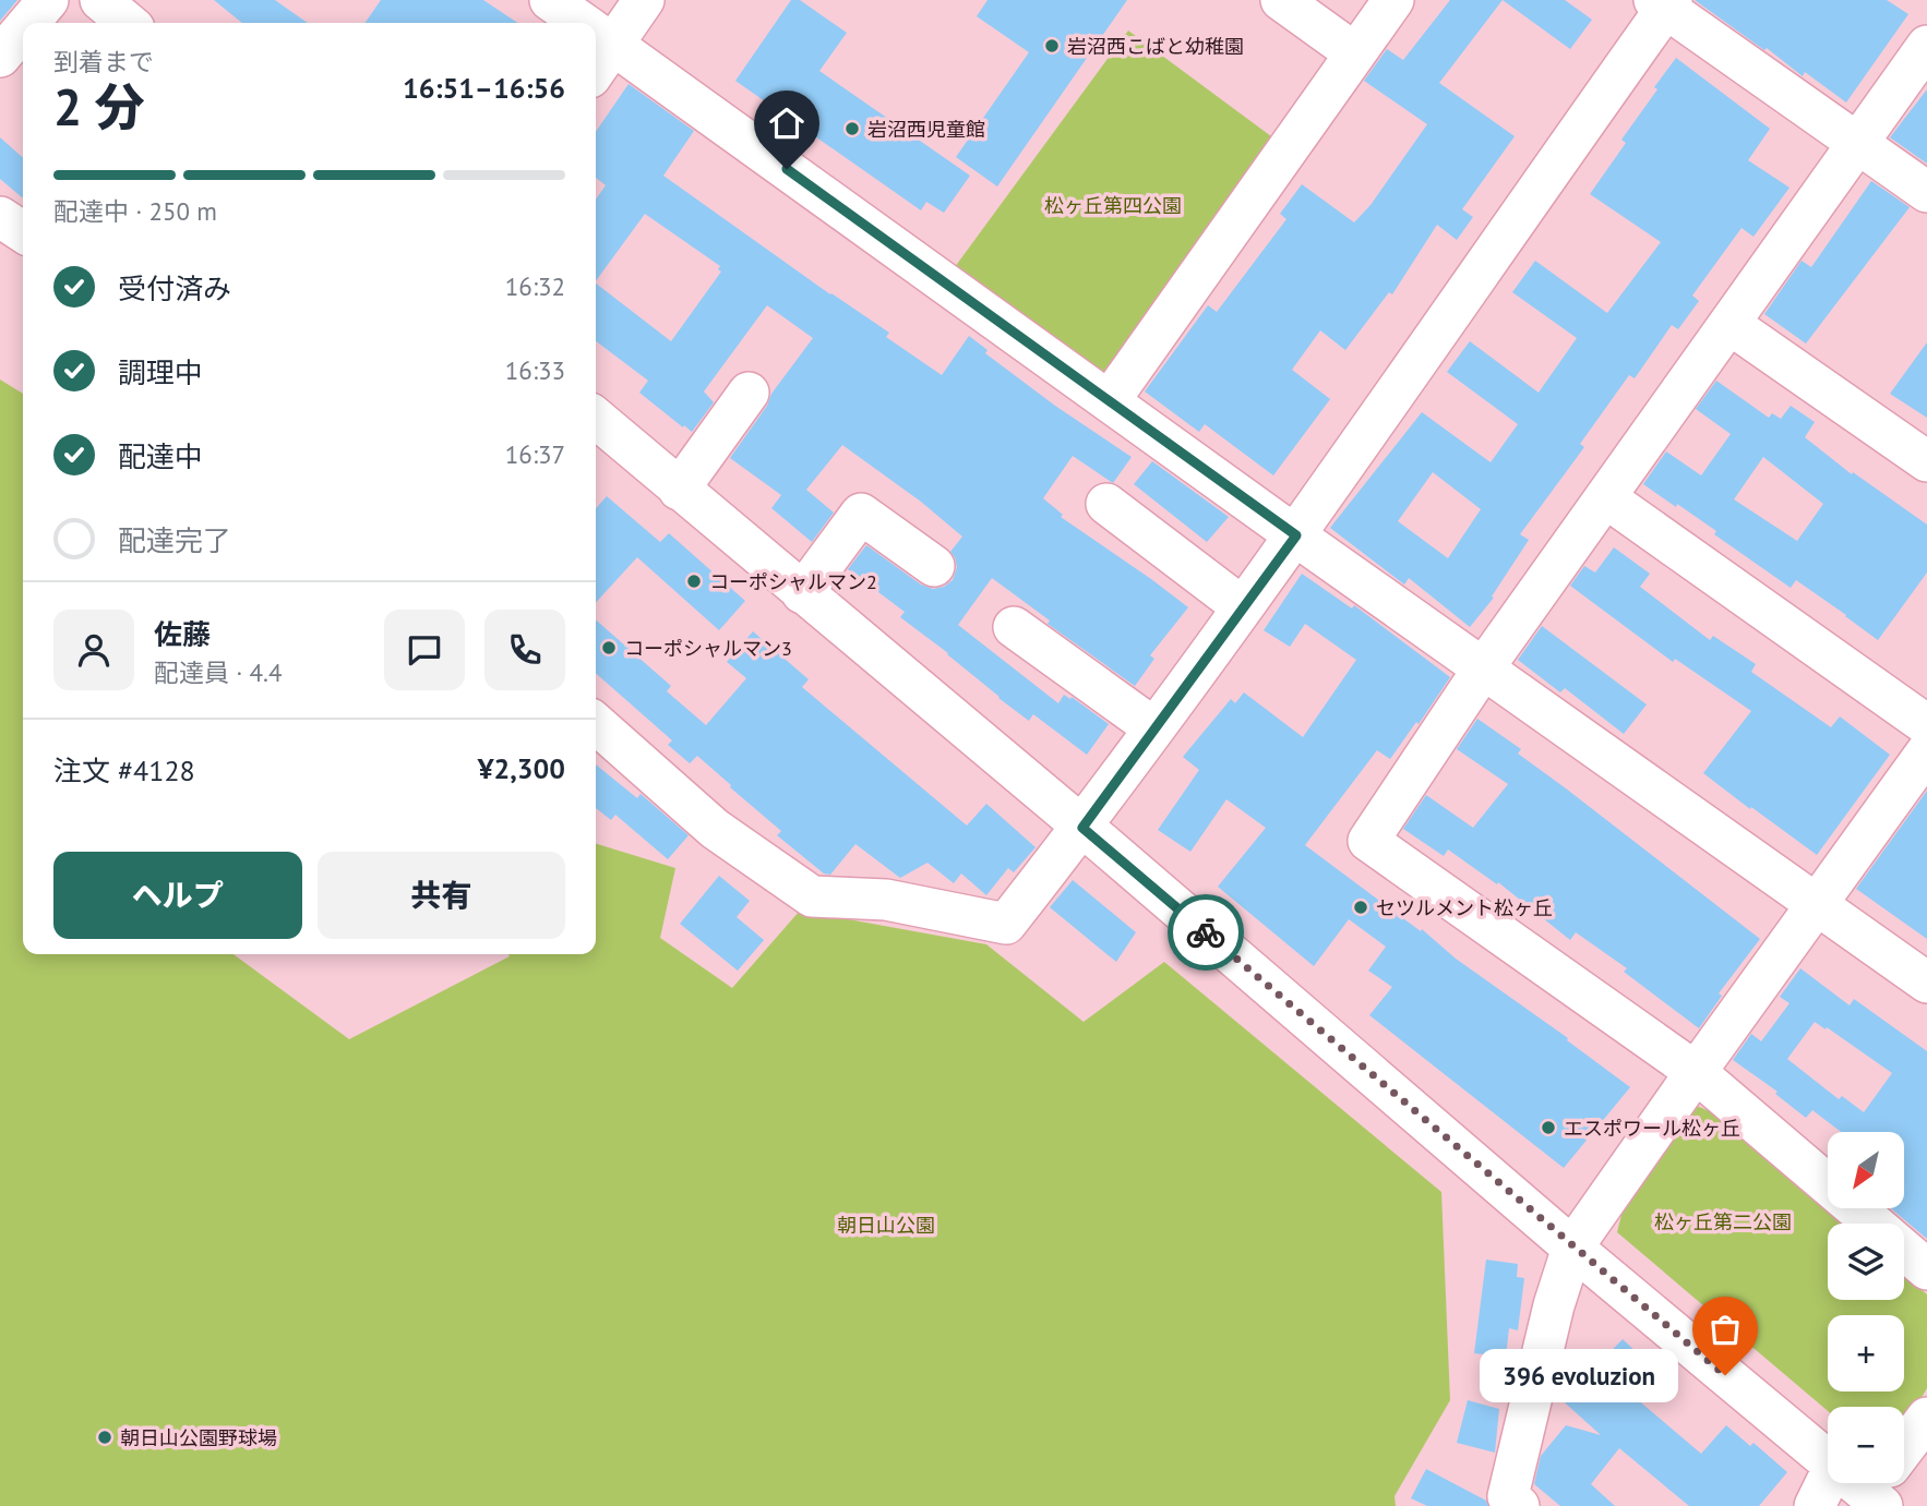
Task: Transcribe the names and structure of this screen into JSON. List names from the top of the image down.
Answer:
{
  "parks": ["松ヶ丘第四公園", "松ヶ丘第二公園", "朝日山公園"],
  "places": [
    "岩沼西こばと幼稚園",
    "岩沼西児童館",
    "コーポシャルマン2",
    "コーポシャルマン3",
    "セツルメント松ヶ丘",
    "エスポワール松ヶ丘",
    "396 evoluzion",
    "朝日山公園野球場"
  ],
  "north": "bottom left",
  "page": {
    "heading": ["2 分", "到着まで", "16:51–16:56"],
    "panel": [
      "佐藤",
      "配達員 · 4.4",
      "注文 #4128",
      "¥2,300"
    ],
    "bar": "配達中 · 250 m",
    "list": [
      ["受付済み", "16:32"],
      ["調理中", "16:33"],
      ["配達中", "16:37"],
      "配達完了"
    ],
    "buttons": ["ヘルプ", "共有"],
    "map_buttons": ["+", "−"],
    "bubble": "396 evoluzion"
  }
}
